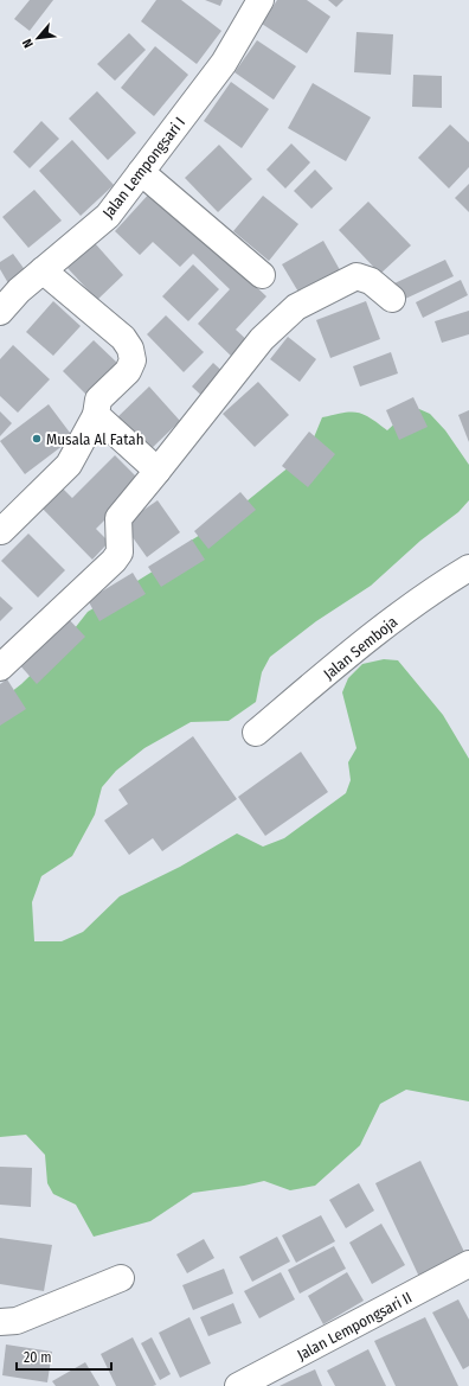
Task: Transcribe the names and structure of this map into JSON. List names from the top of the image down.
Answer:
{
  "streets": {
    "street": ["Jalan Lempongsari I", "Jalan Semboja", "Jalan Lempongsari II"]
  },
  "places": ["Musala Al Fatah"],
  "scale_bar": "20 m",
  "north": "bottom left"
}
